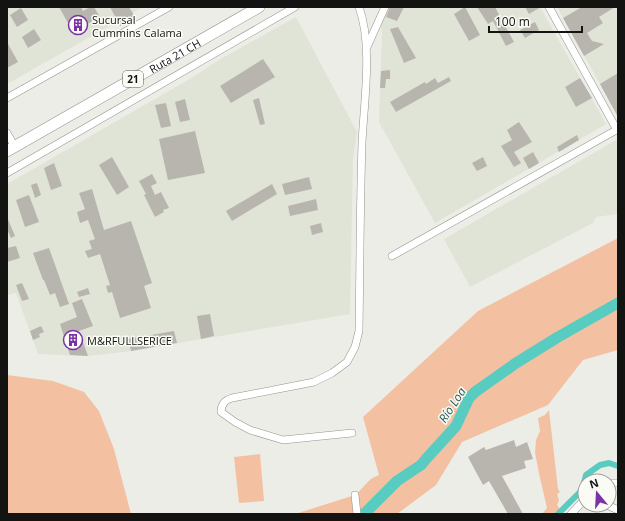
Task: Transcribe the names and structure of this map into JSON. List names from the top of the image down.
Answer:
{
  "streets": {
    "highway": ["Ruta 21 CH", "21"]
  },
  "water": ["Río Loa"],
  "places": {
    "building": ["Sucursal Cummins Calama", "M&RFULLSERICE"]
  },
  "scale_bar": "100 m",
  "north": "top"
}
